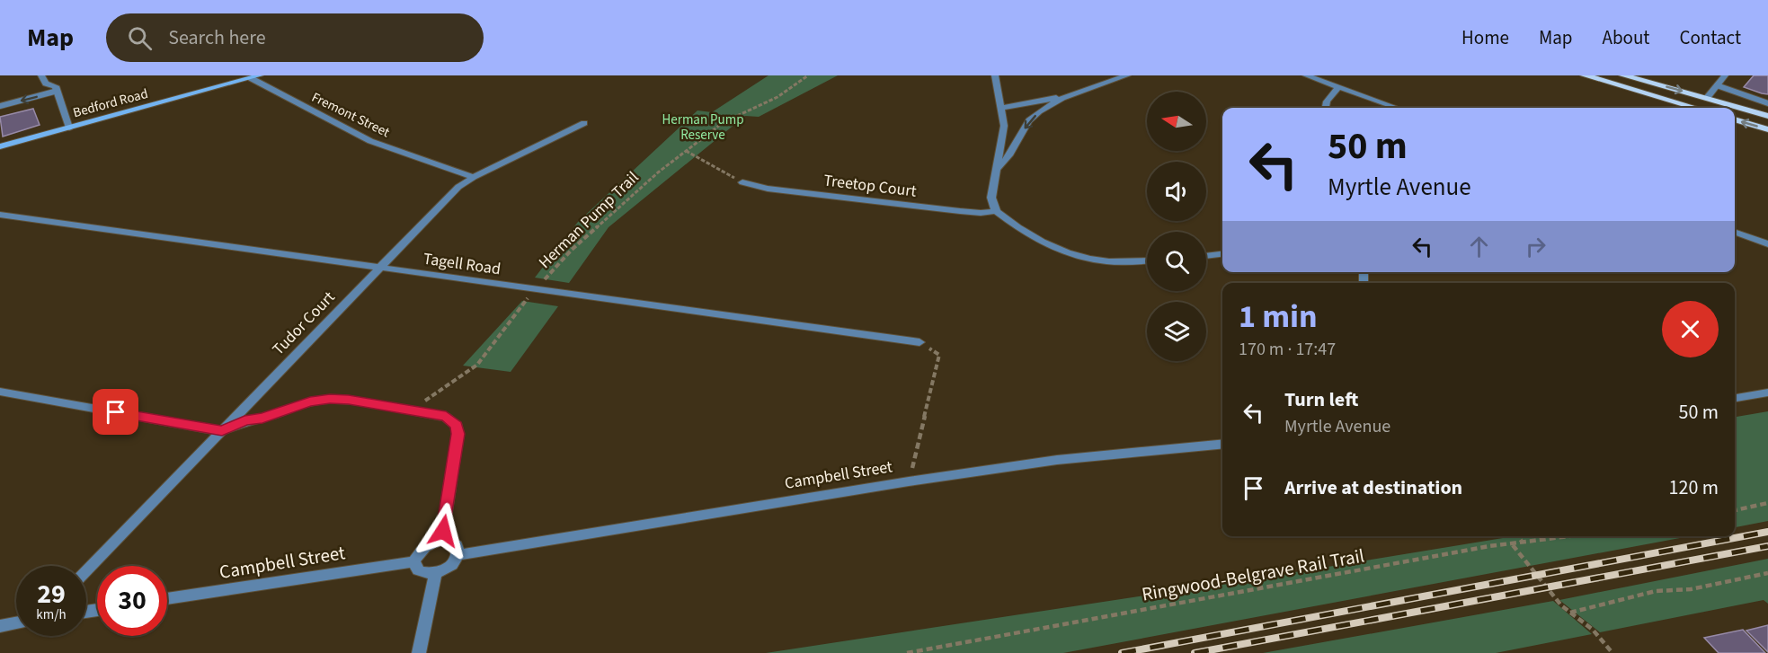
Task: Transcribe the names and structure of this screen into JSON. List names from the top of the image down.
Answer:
{
  "streets": {
    "main road": ["Bedford Road"],
    "street": [
      "Fremont Street",
      "Treetop Court",
      "Tagell Road",
      "Tudor Court",
      "Campbell Street"
    ],
    "path": ["Herman Pump Trail", "Ringwood-Belgrave Rail Trail"]
  },
  "crossings": [
    ["Bedford Road", "Fremont Street"],
    ["Fremont Street", "Tudor Court"],
    ["Herman Pump Trail", "Tagell Road"],
    ["Tagell Road", "Tudor Court"]
  ],
  "parks": ["Herman Pump Reserve"],
  "north": "left",
  "page": {
    "header": "Map",
    "search": "Search here",
    "nav": [
      "Home",
      "Map",
      "About",
      "Contact"
    ],
    "turn": ["50 m", "Myrtle Avenue"],
    "heading": ["1 min", "170 m · 17:47"],
    "list": [
      {
        "name": "Turn left",
        "note": "Myrtle Avenue",
        "value": "50 m"
      },
      {
        "name": "Arrive at destination",
        "value": "120 m"
      }
    ],
    "speed": "29 km/h",
    "limit": "30"
  }
}
